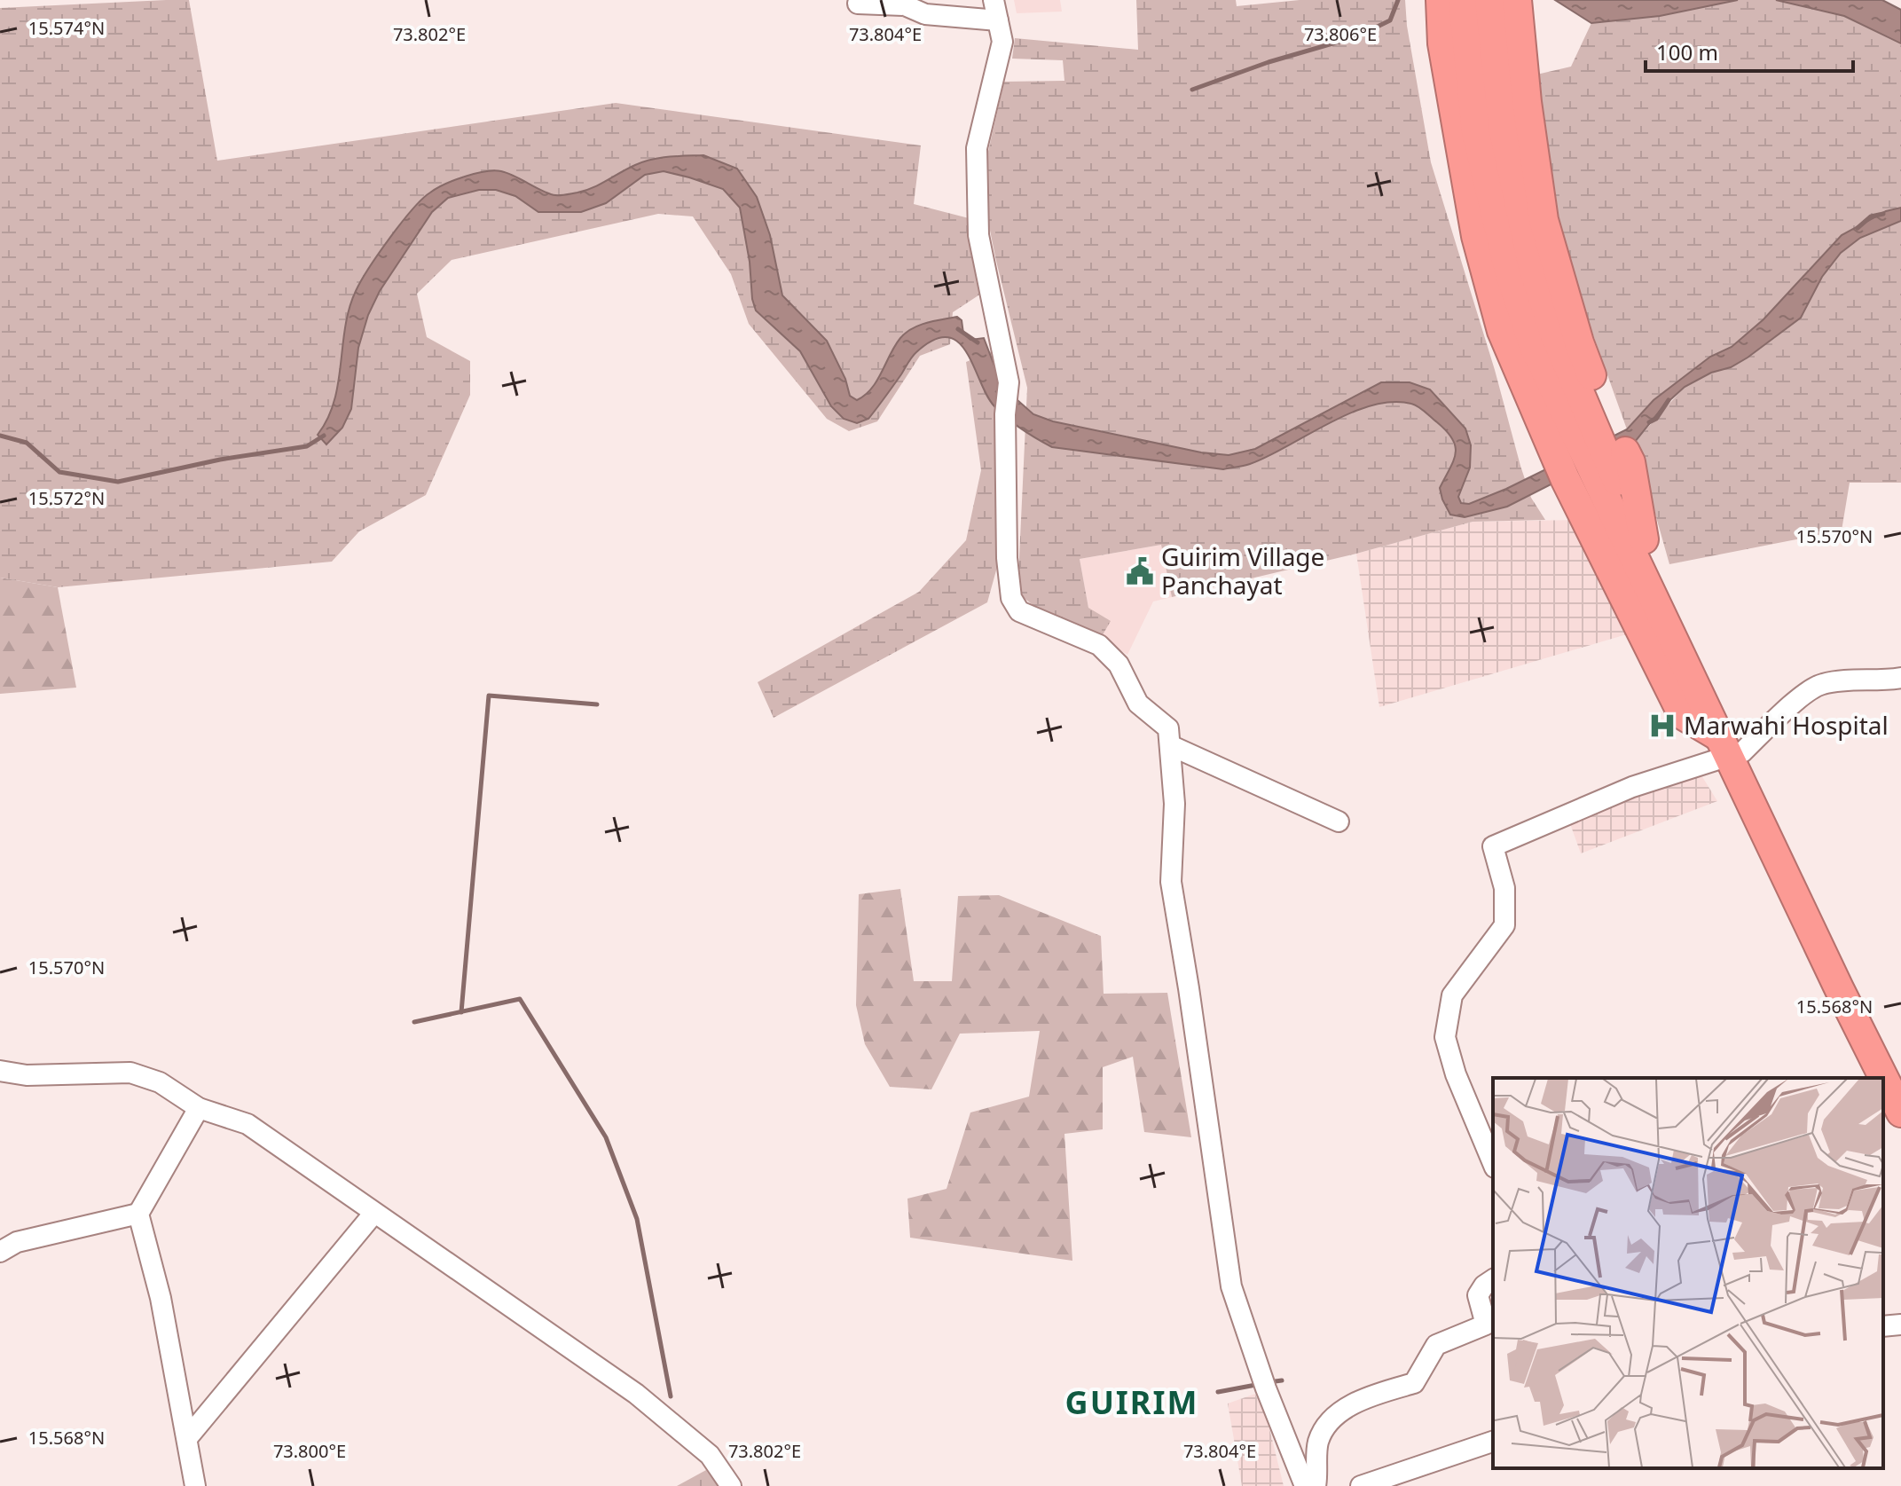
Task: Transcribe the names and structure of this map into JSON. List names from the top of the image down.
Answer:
{
  "districts": ["GUIRIM"],
  "places": {
    "public building": ["Guirim Village Panchayat"],
    "hospital": ["Marwahi Hospital"]
  },
  "scale_bar": "100 m",
  "coordinates": [
    "15.574°N",
    "73.802°E",
    "73.804°E",
    "73.806°E",
    "15.572°N",
    "15.570°N",
    "15.568°N",
    "73.800°E"
  ]
}
